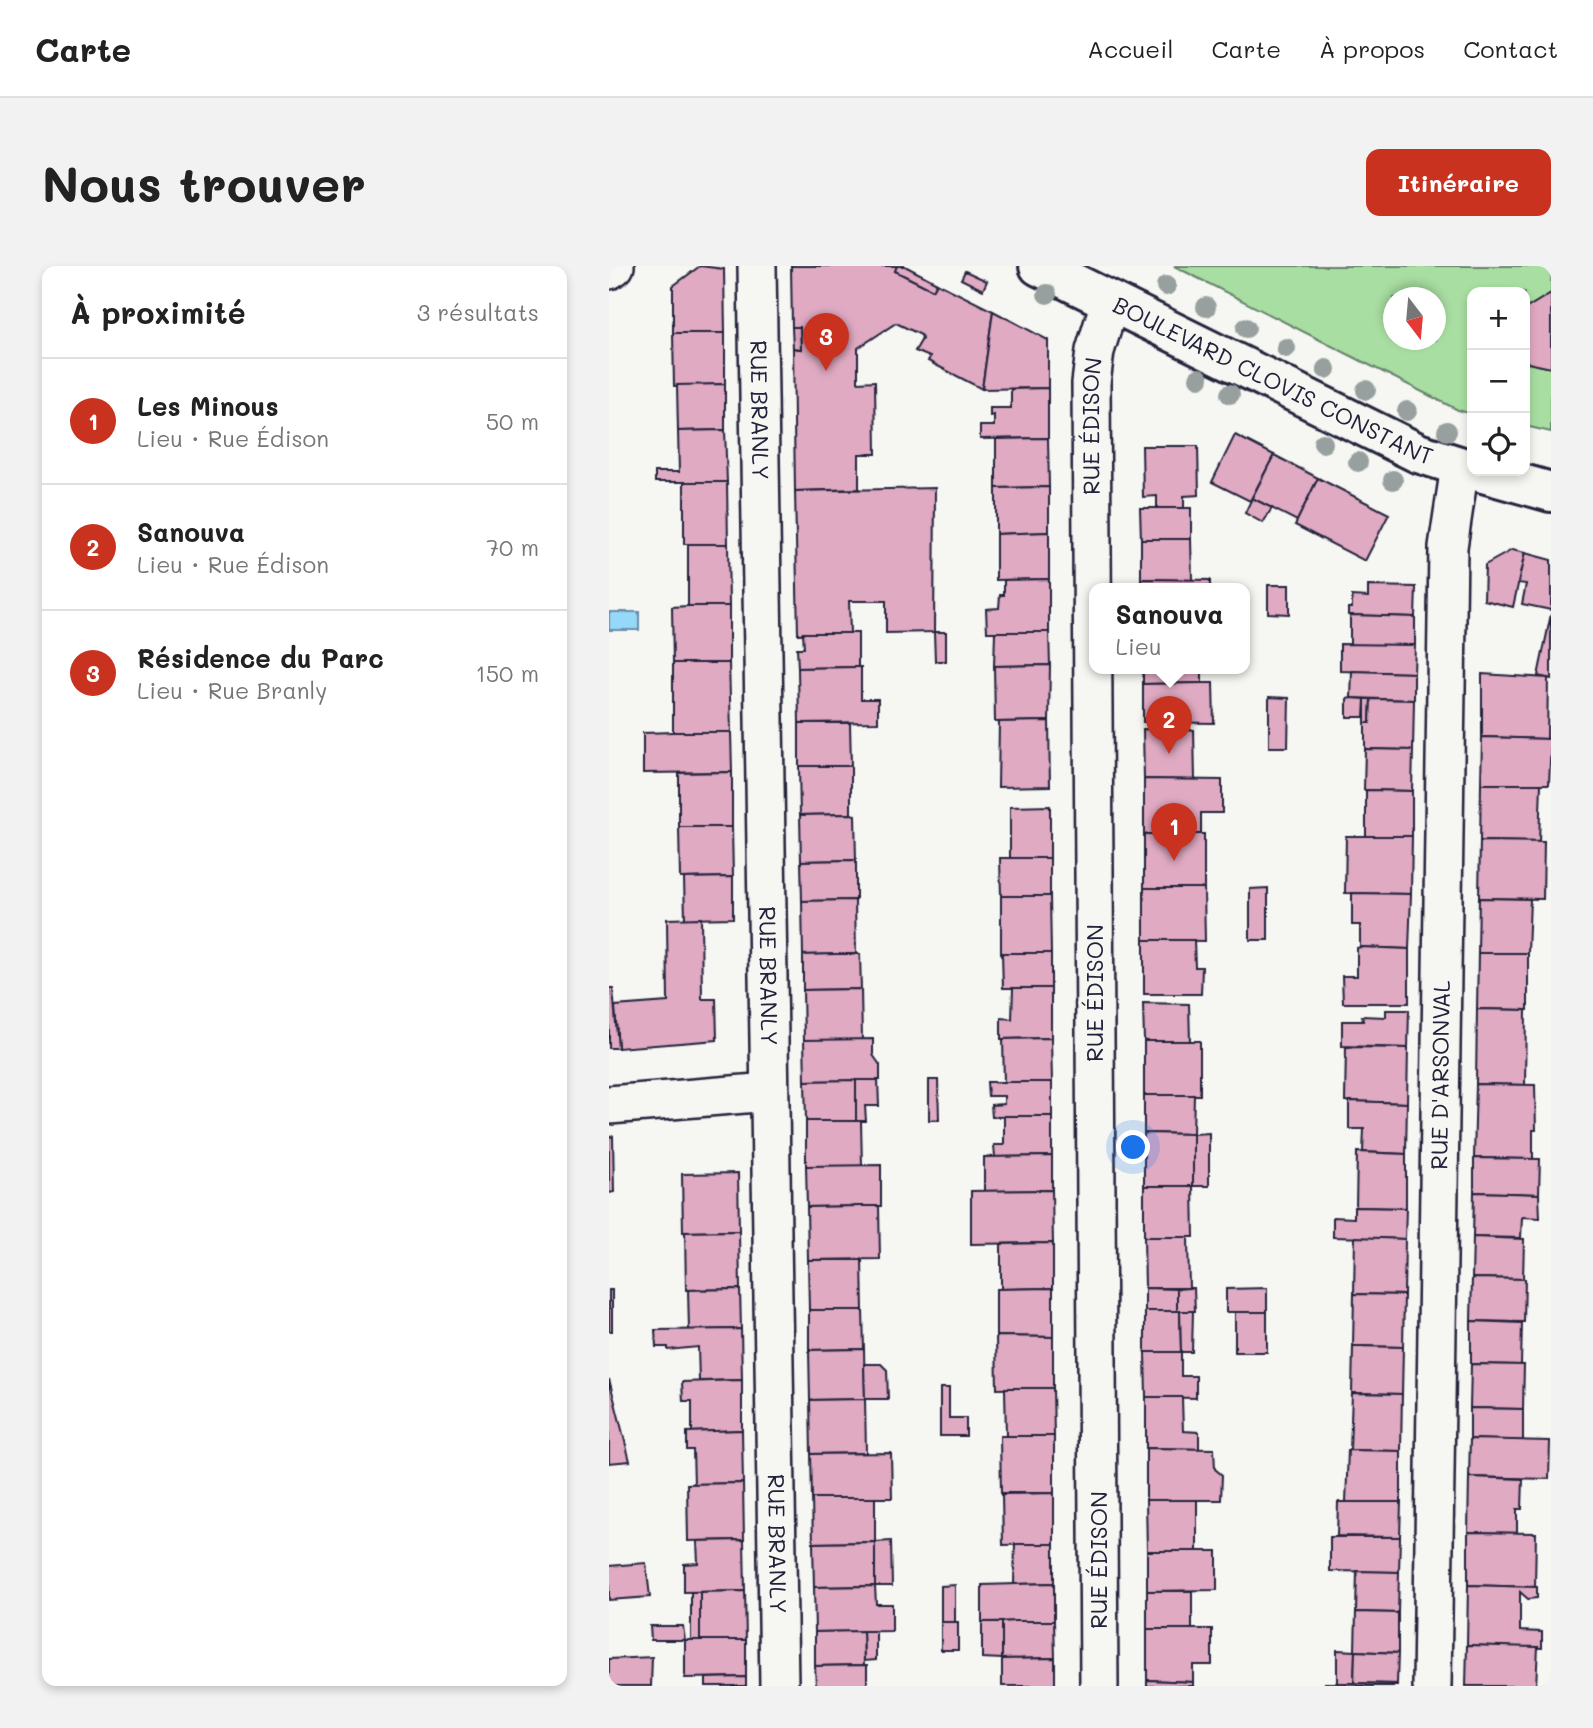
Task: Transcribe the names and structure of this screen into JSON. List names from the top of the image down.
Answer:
{
  "streets": {
    "street": [
      "BOULEVARD CLOVIS CONSTANT",
      "RUE BRANLY",
      "RUE ÉDISON",
      "RUE D'ARSONVAL"
    ]
  },
  "crossings": [
    ["BOULEVARD CLOVIS CONSTANT", "RUE ÉDISON"]
  ],
  "north": "bottom",
  "page": {
    "header": "Carte",
    "nav": [
      "Accueil",
      "Carte",
      "À propos",
      "Contact"
    ],
    "buttons": "Itinéraire",
    "title": "Nous trouver",
    "heading": ["À proximité", "3 résultats"],
    "map_buttons": ["+", "−"],
    "pins": ["3", "2", "1"],
    "list": [
      {
        "mark": "1",
        "name": "Les Minous",
        "note": "Lieu · Rue Édison",
        "value": "50 m"
      },
      {
        "mark": "2",
        "name": "Sanouva",
        "note": "Lieu · Rue Édison",
        "value": "70 m"
      },
      {
        "mark": "3",
        "name": "Résidence du Parc",
        "note": "Lieu · Rue Branly",
        "value": "150 m"
      }
    ],
    "popup": ["Sanouva", "Lieu"]
  }
}
